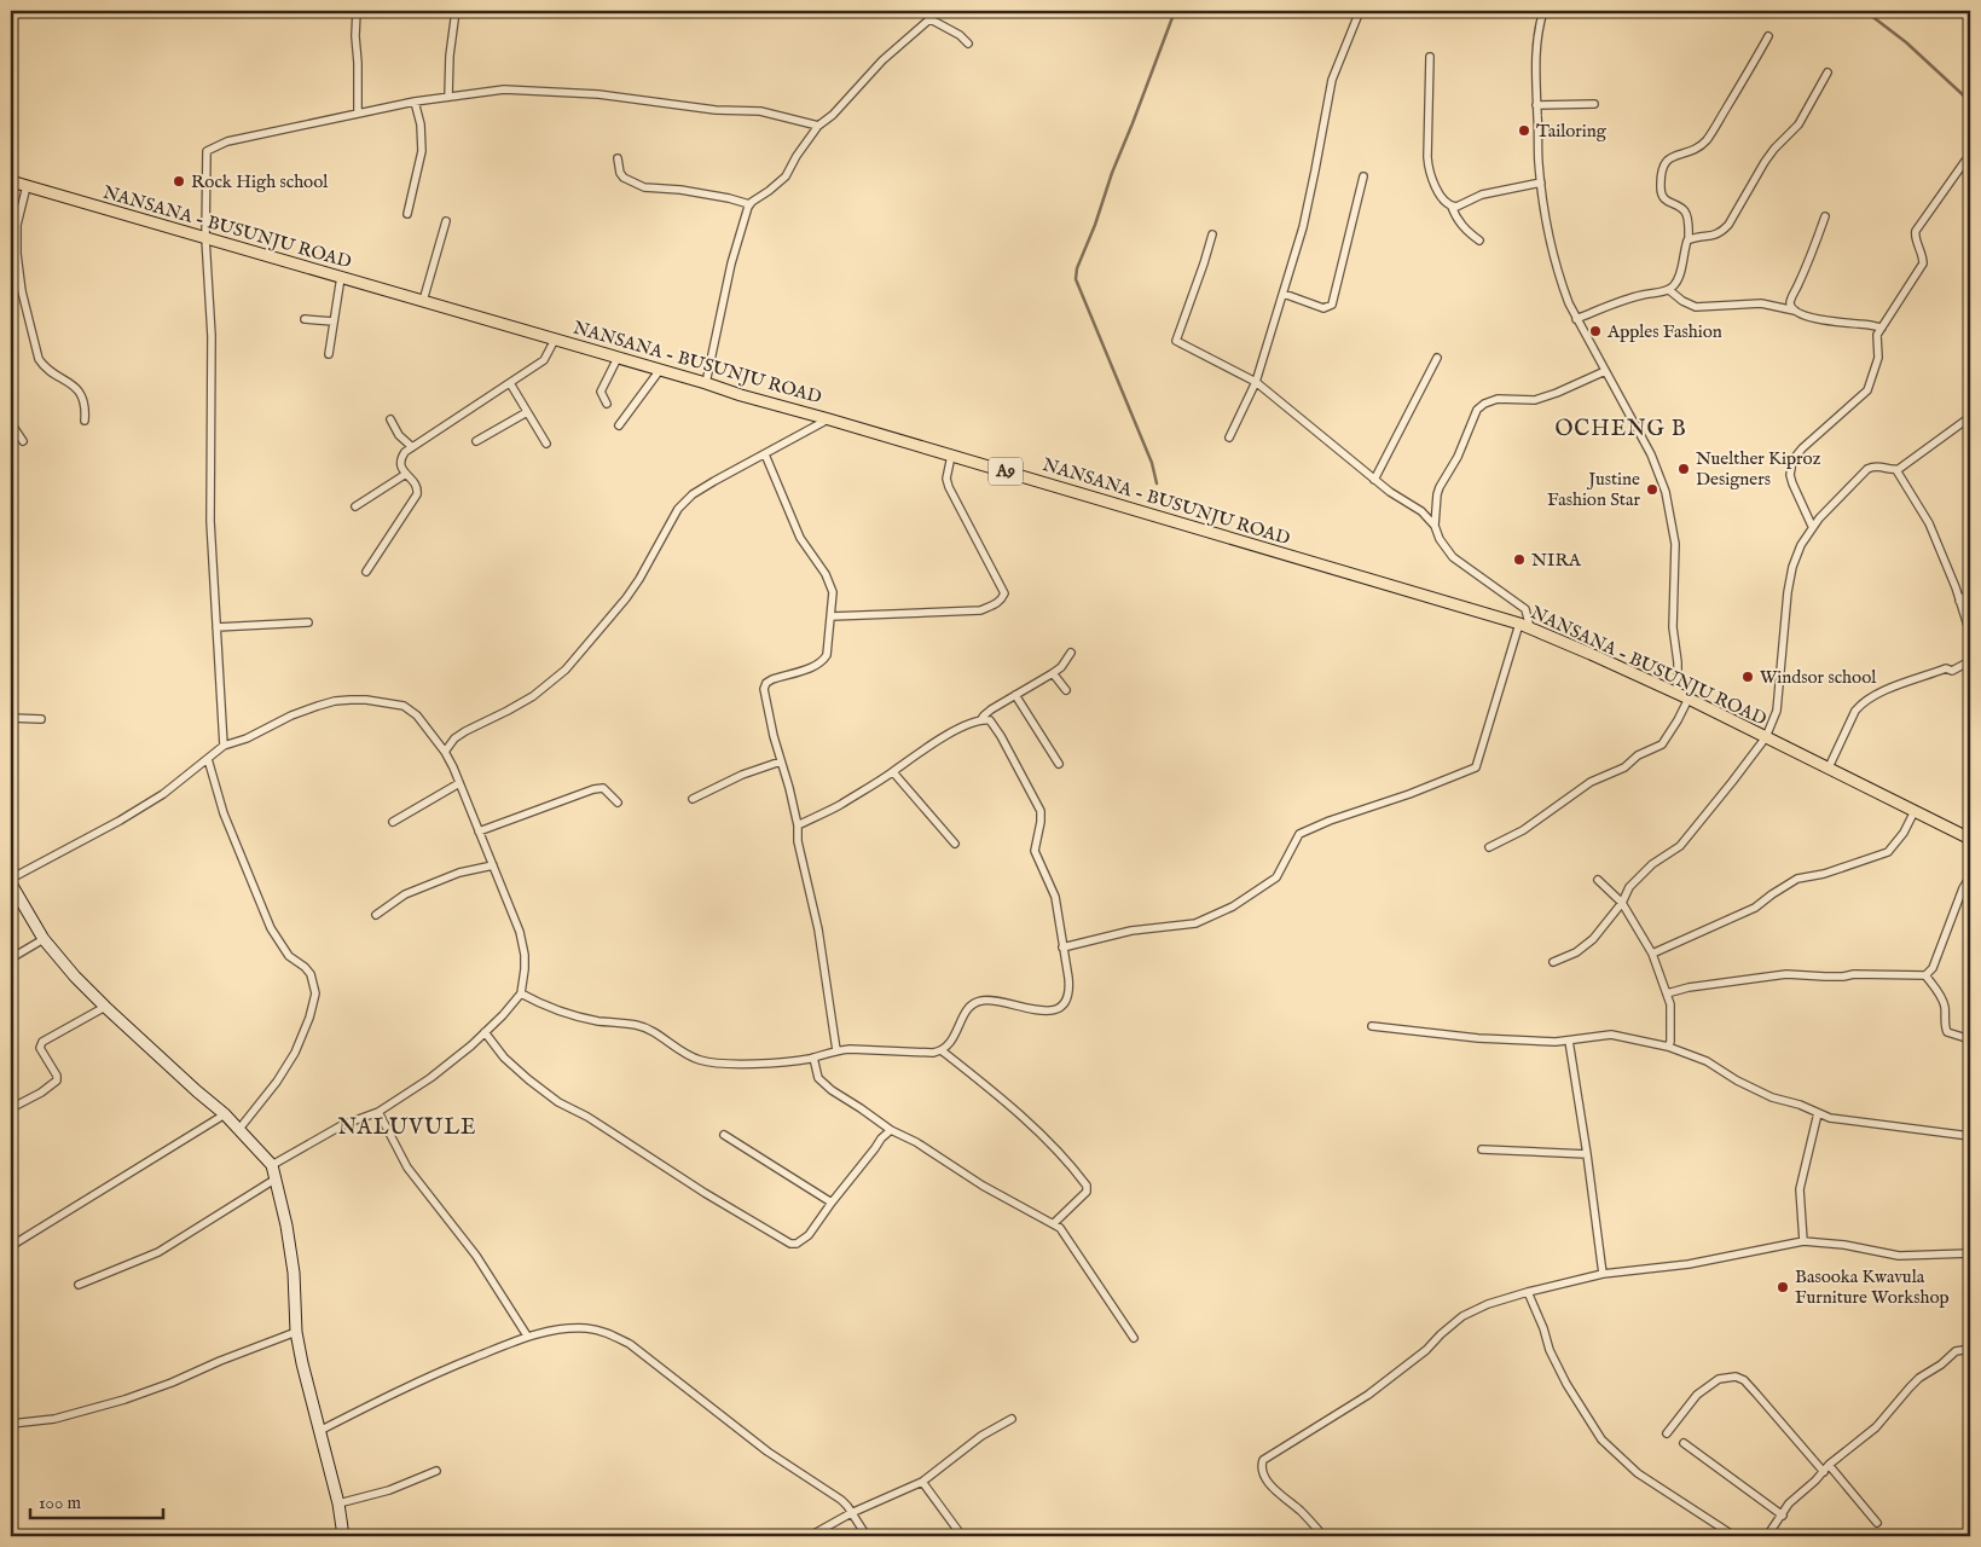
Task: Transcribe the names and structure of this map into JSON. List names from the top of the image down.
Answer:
{
  "streets": {
    "main road": ["NANSANA - BUSUNJU ROAD", "A9"]
  },
  "districts": ["OCHENG B", "NALUVULE"],
  "places": [
    "Tailoring",
    "Rock High school",
    "Apples Fashion",
    "Nuelther Kiproz Designers",
    "Justine Fashion Star",
    "NIRA",
    "Windsor school",
    "Basooka Kwavula Furniture Workshop"
  ],
  "scale_bar": "100 m"
}
